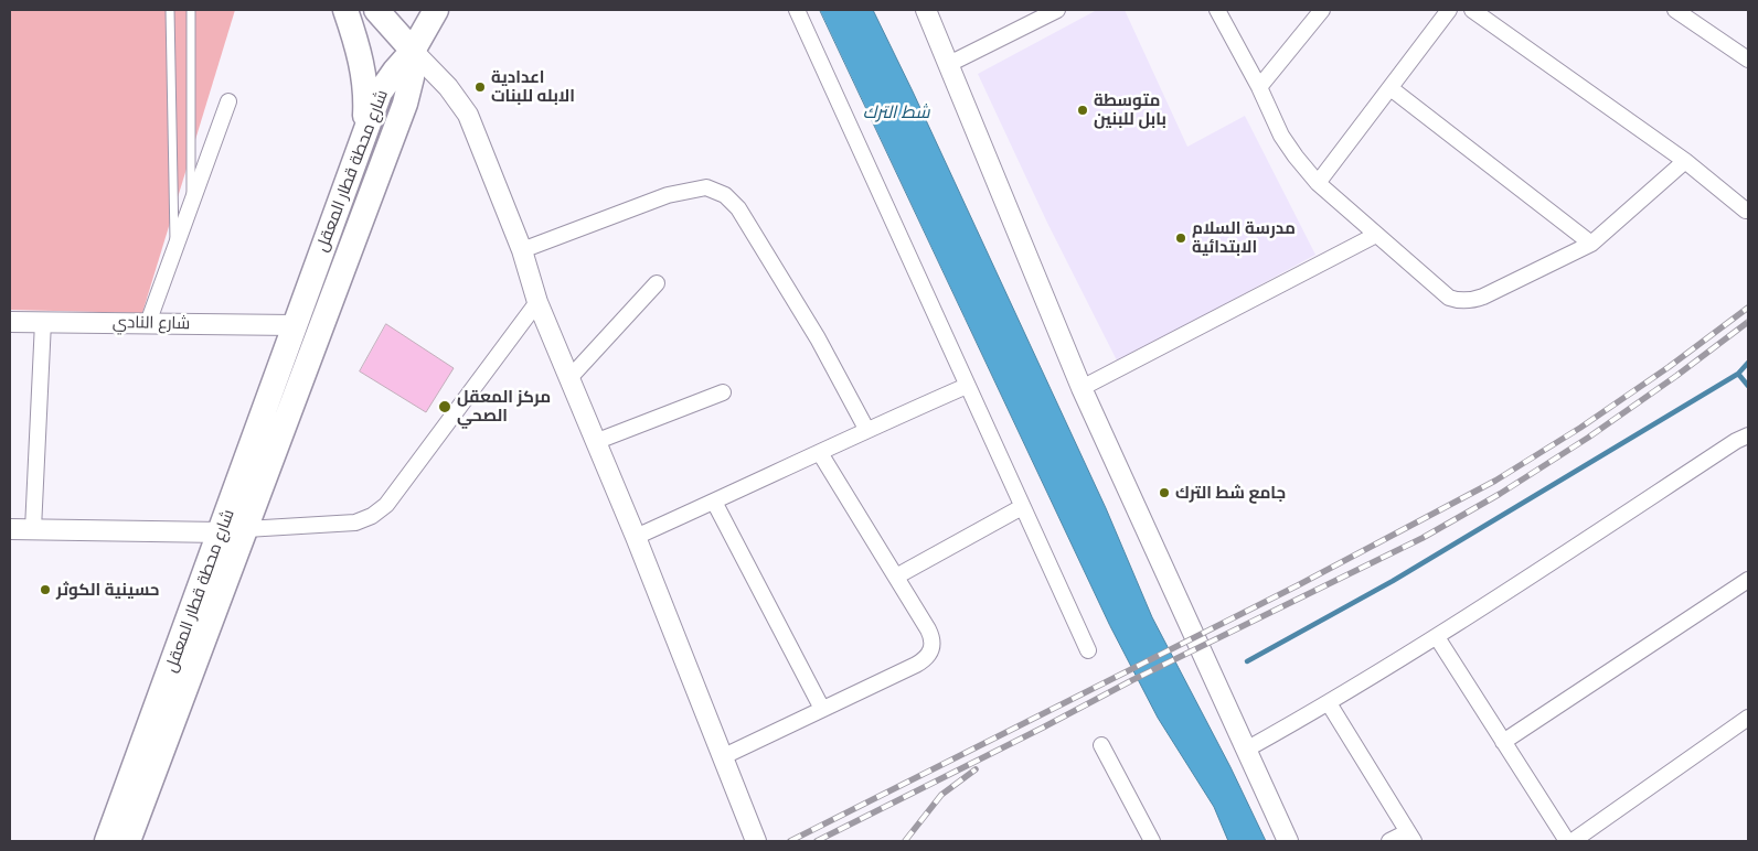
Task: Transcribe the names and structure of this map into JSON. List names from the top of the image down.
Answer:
{
  "streets": {
    "main road": ["شارع محطة قطار المعقل"],
    "street": ["شارع النادي"]
  },
  "crossings": [
    ["شارع محطة قطار المعقل", "شارع النادي"]
  ],
  "water": ["شط الترك"],
  "places": [
    "اعدادية الابله للبنات",
    "متوسطة بابل للبنين",
    "مدرسة السلام الابتدائية",
    "مركز المعقل الصحي",
    "جامع شط الترك",
    "حسينية الكوثر"
  ]
}
